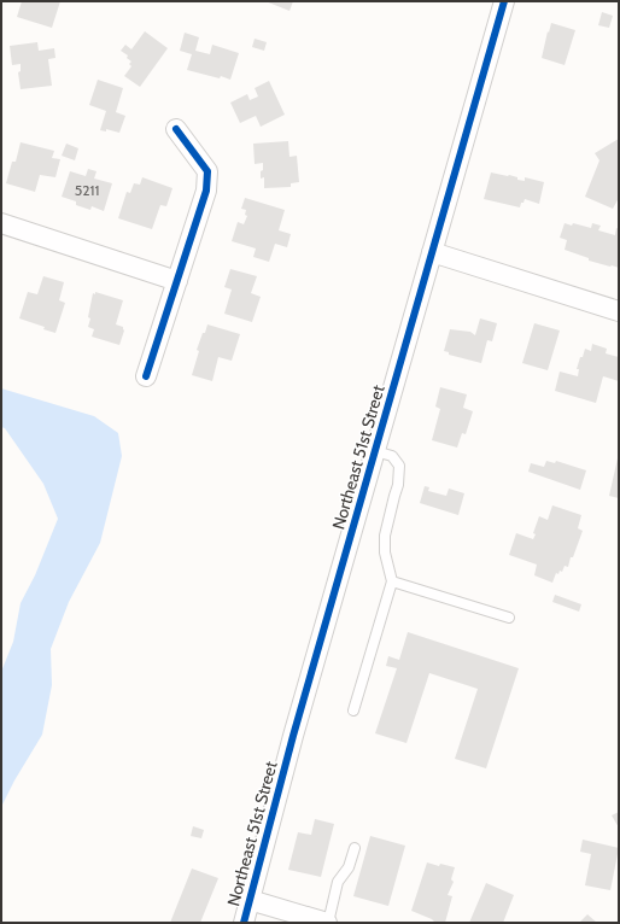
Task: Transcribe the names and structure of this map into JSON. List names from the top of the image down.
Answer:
{
  "streets": {
    "street": ["Northeast 51st Street"]
  },
  "house_numbers": ["5211"]
}
